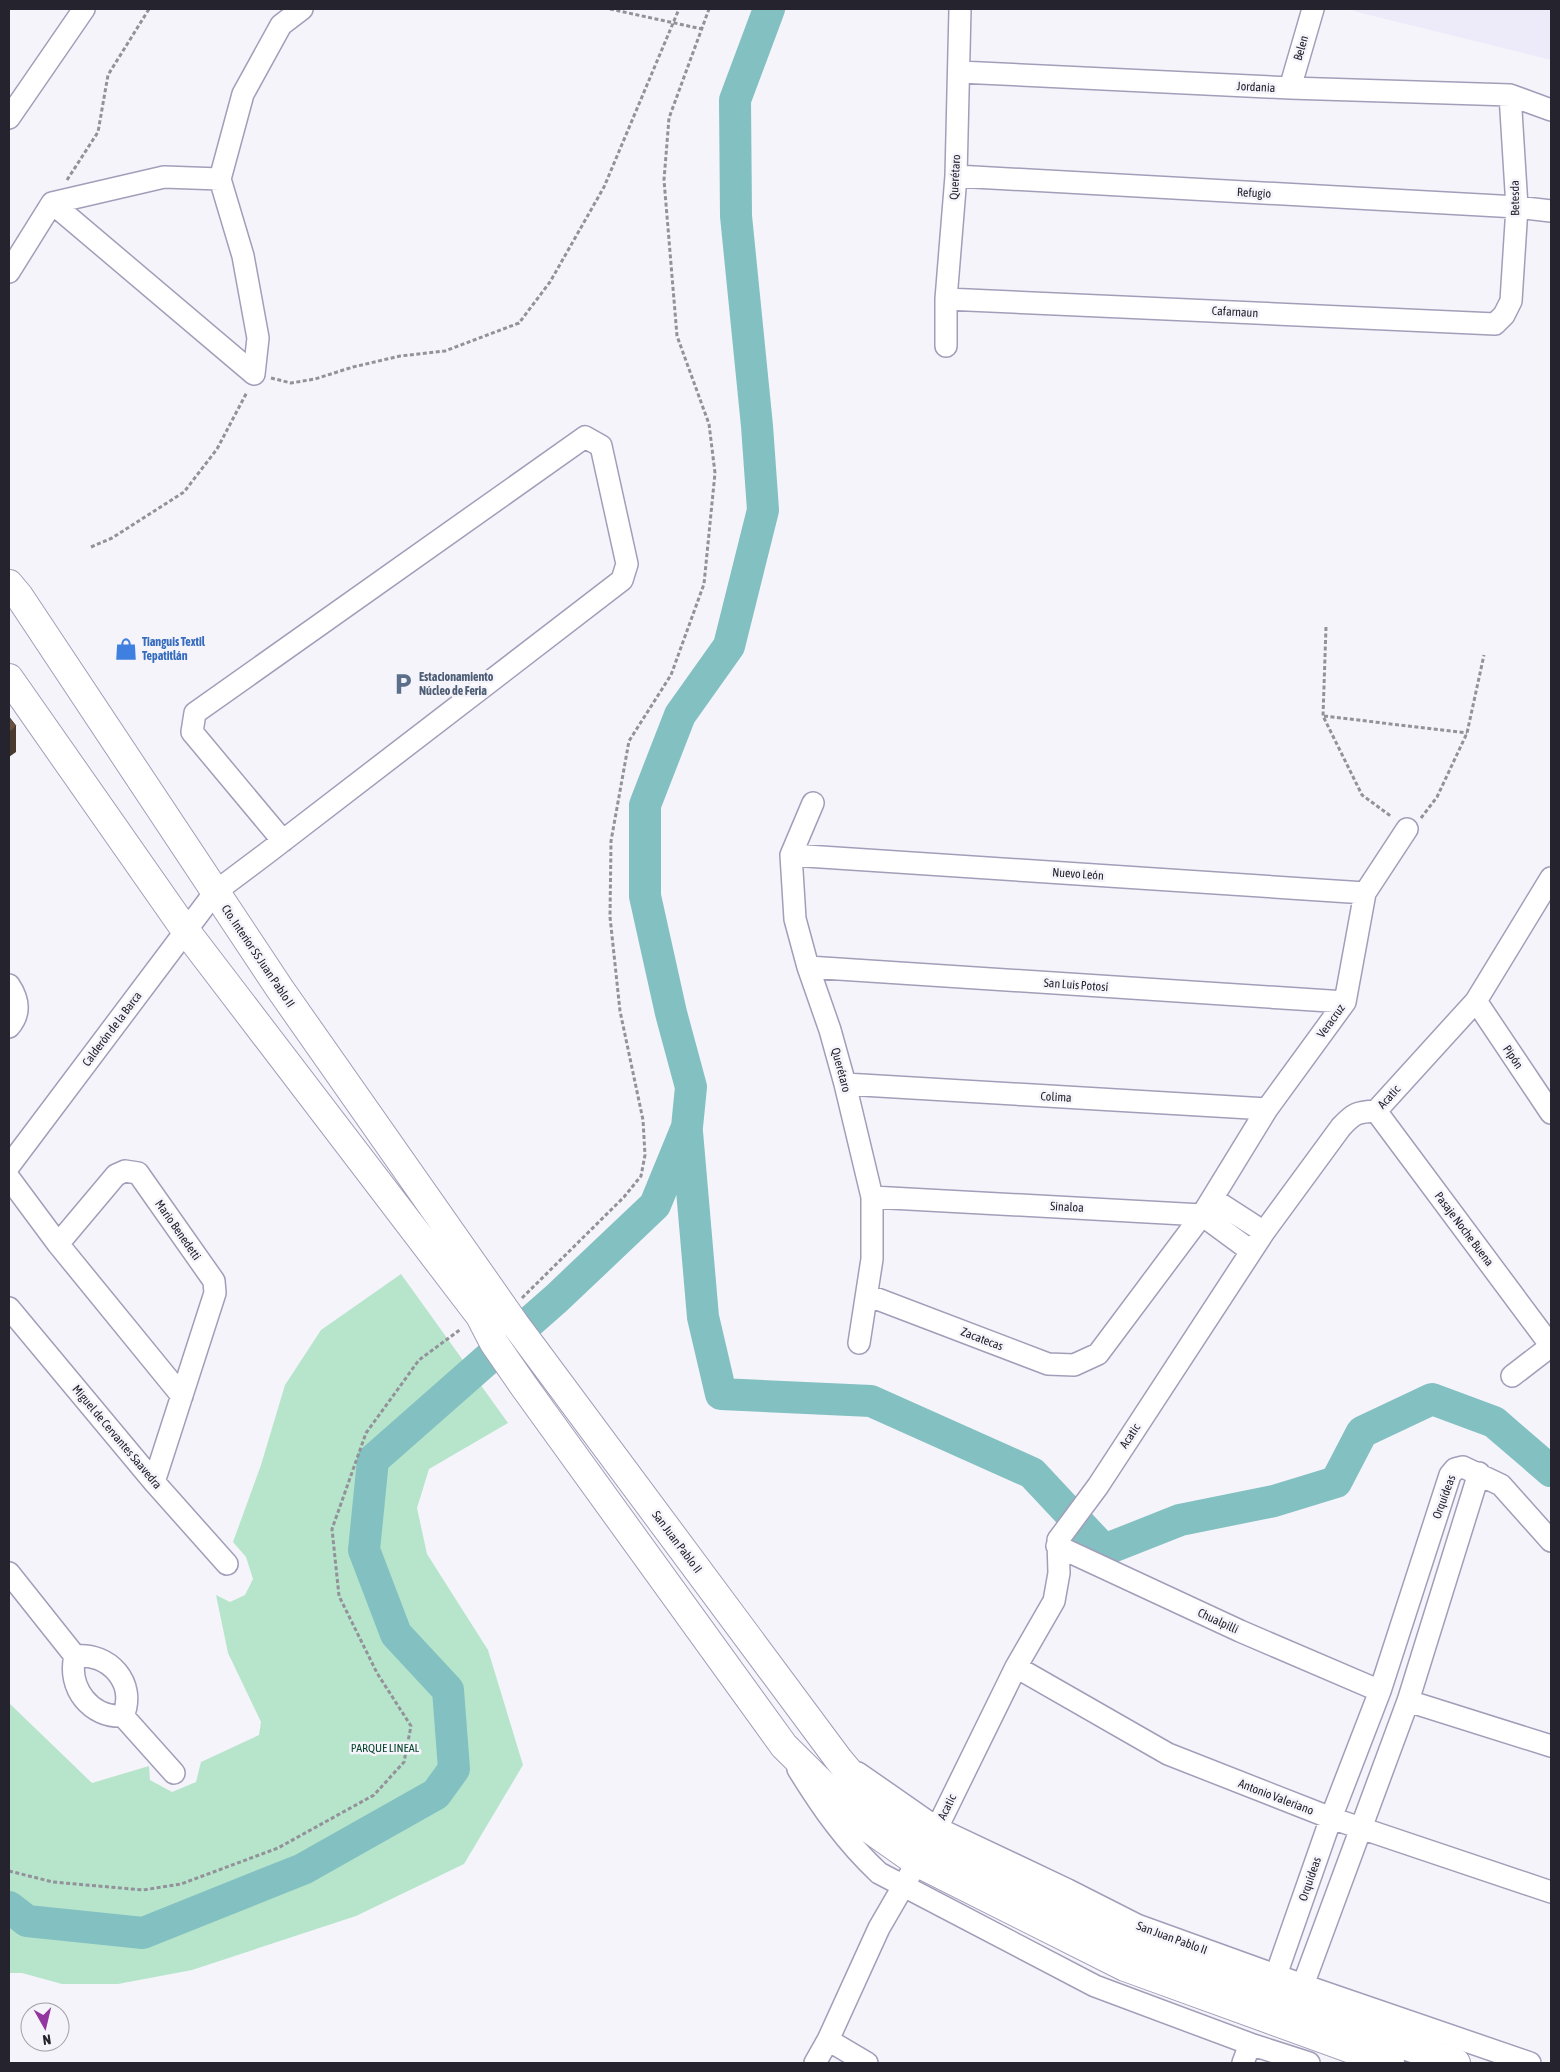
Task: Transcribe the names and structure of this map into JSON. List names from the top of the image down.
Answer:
{
  "streets": {
    "main road": ["Cto. Interior SS Juan Pablo II", "San Juan Pablo II"],
    "street": [
      "Belen",
      "Jordania",
      "Querétaro",
      "Refugio",
      "Betesda",
      "Cafarnaun",
      "Nuevo León",
      "San Luis Potosí",
      "Veracruz",
      "Calderón de la Barca",
      "Pipón",
      "Colima",
      "Acatic",
      "Sinaloa",
      "Pasaje Noche Buena",
      "Mario Benedetti",
      "Zacatecas",
      "Miguel de Cervantes Saavedra",
      "Orquídeas",
      "Chualpilli",
      "Antonio Valeriano"
    ]
  },
  "crossings": [
    ["Belen", "Jordania"],
    ["Jordania", "Querétaro"],
    ["Jordania", "Betesda"],
    ["Querétaro", "Refugio"],
    ["Querétaro", "Cafarnaun"],
    ["Querétaro", "Nuevo León"],
    ["Querétaro", "San Luis Potosí"],
    ["Querétaro", "Colima"],
    ["Querétaro", "Sinaloa"],
    ["Querétaro", "Zacatecas"],
    ["Refugio", "Betesda"],
    ["Betesda", "Cafarnaun"],
    ["Nuevo León", "Veracruz"],
    ["Cto. Interior SS Juan Pablo II", "Calderón de la Barca"],
    ["Cto. Interior SS Juan Pablo II", "San Juan Pablo II"],
    ["San Luis Potosí", "Veracruz"],
    ["Veracruz", "Colima"],
    ["Veracruz", "Sinaloa"],
    ["Veracruz", "Zacatecas"],
    ["Pipón", "Acatic"],
    ["Acatic", "Pasaje Noche Buena"],
    ["Acatic", "San Juan Pablo II"],
    ["Acatic", "Chualpilli"],
    ["Acatic", "Antonio Valeriano"],
    ["Orquídeas", "San Juan Pablo II"],
    ["Orquídeas", "Chualpilli"],
    ["Orquídeas", "Antonio Valeriano"]
  ],
  "parks": ["PARQUE LINEAL"],
  "places": {
    "shop": ["Tianguis Textil Tepatitlán"],
    "parking": ["Estacionamiento Núcleo de Feria"]
  },
  "north": "bottom"
}
